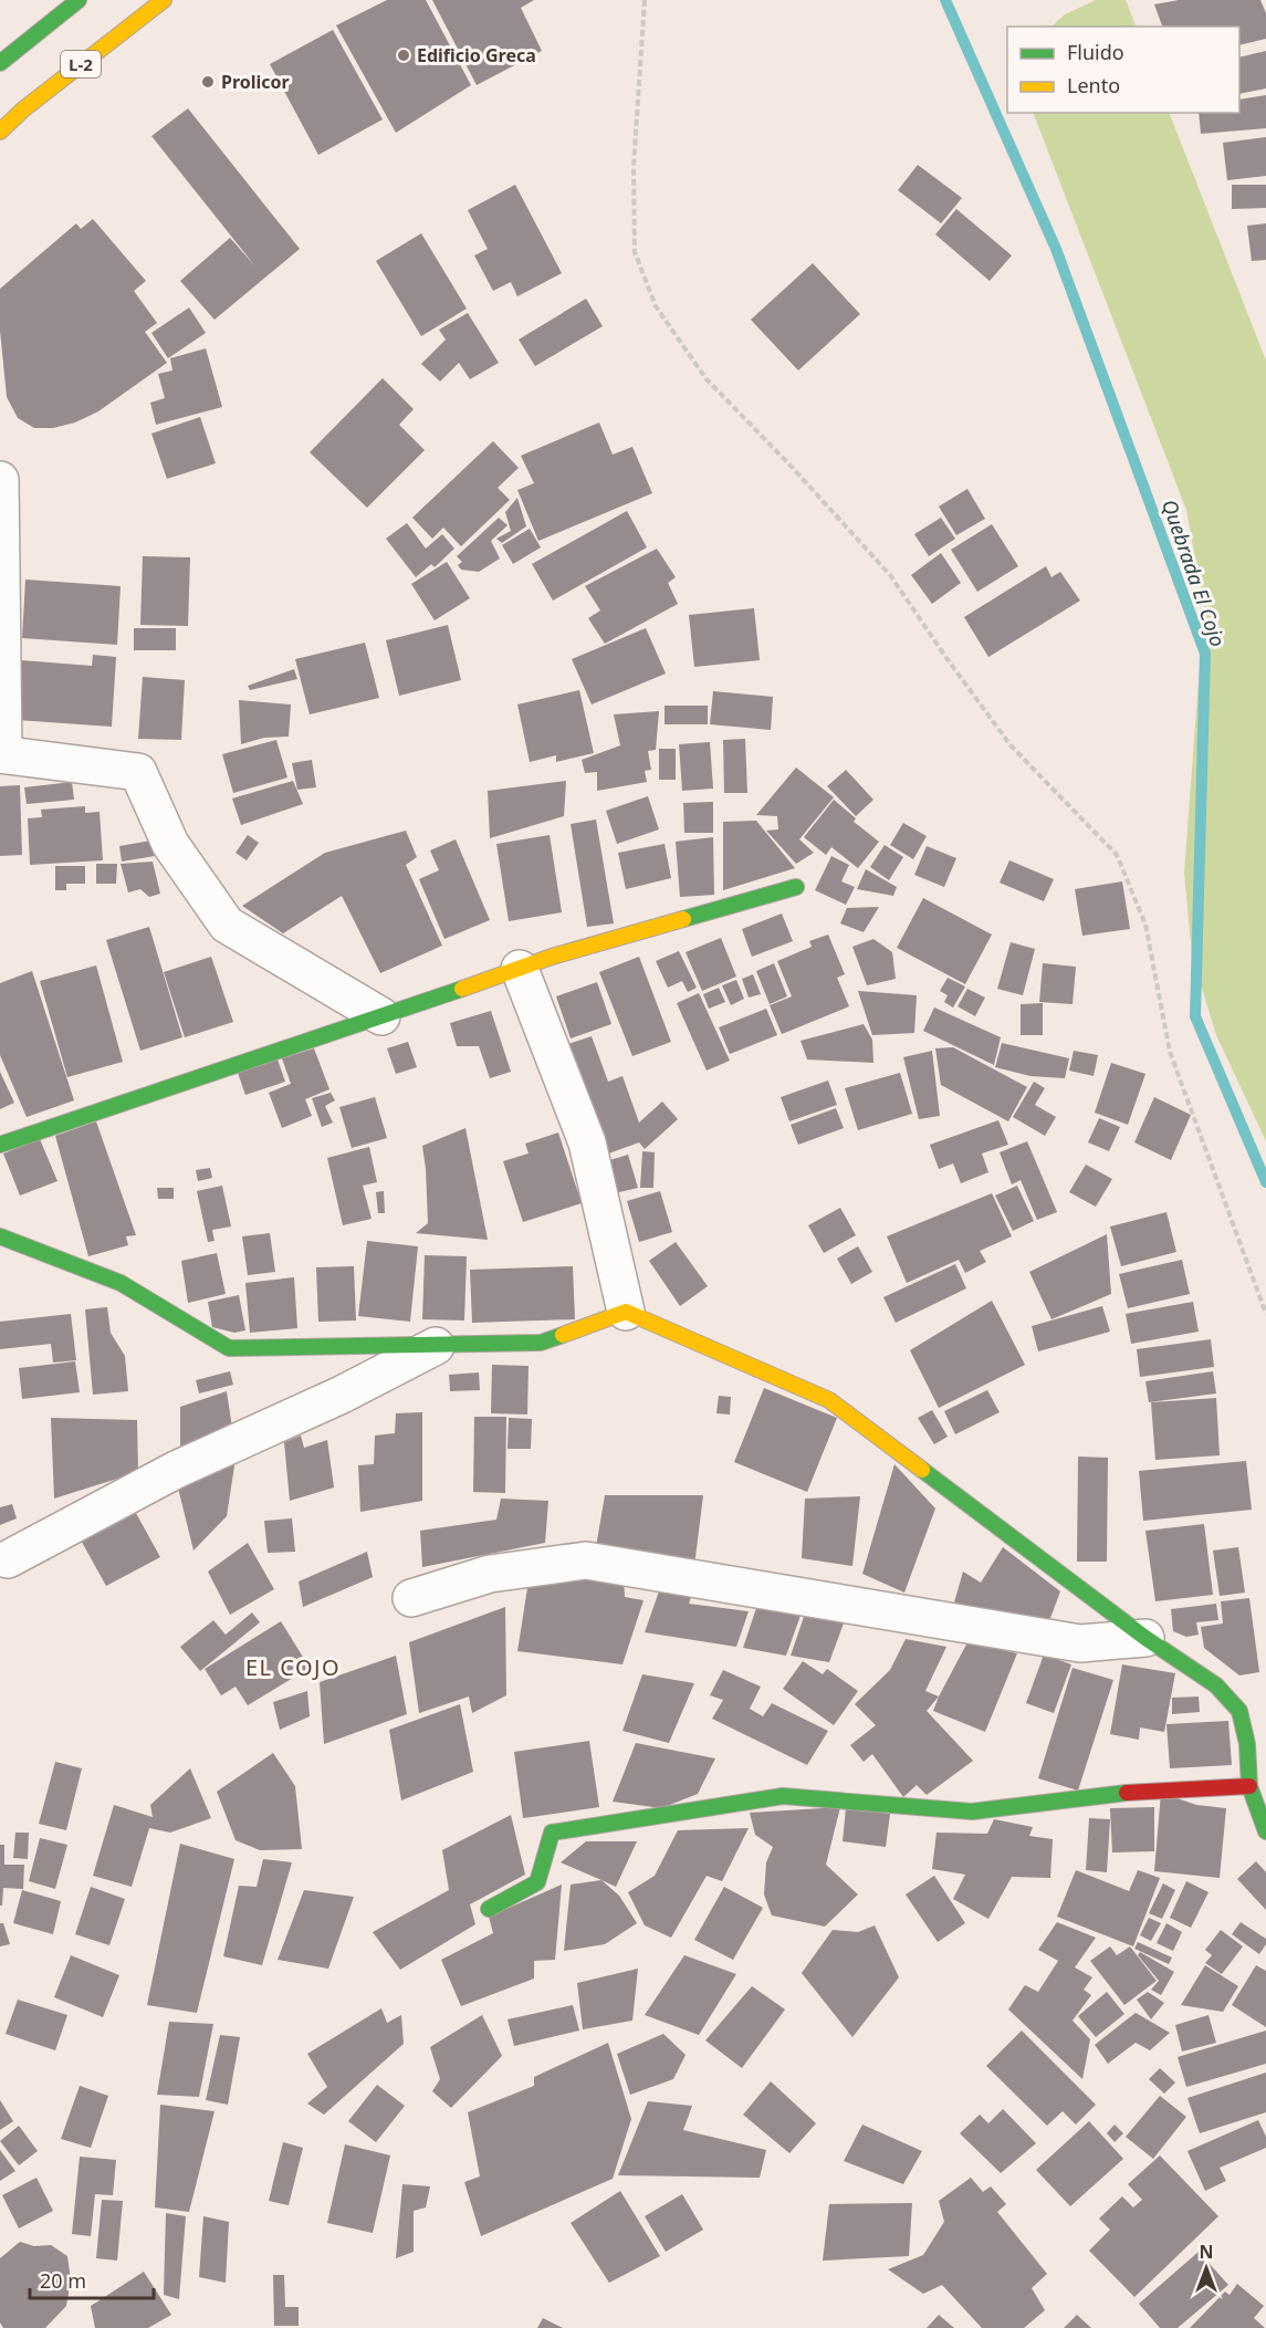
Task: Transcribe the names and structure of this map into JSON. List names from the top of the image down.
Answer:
{
  "streets": {
    "street": ["L-2"]
  },
  "districts": ["EL COJO"],
  "water": ["Quebrada El Cojo"],
  "places": ["Edificio Greca", "Prolicor"],
  "legend": ["Fluido", "Lento"],
  "scale_bar": "20 m",
  "north": "top"
}
